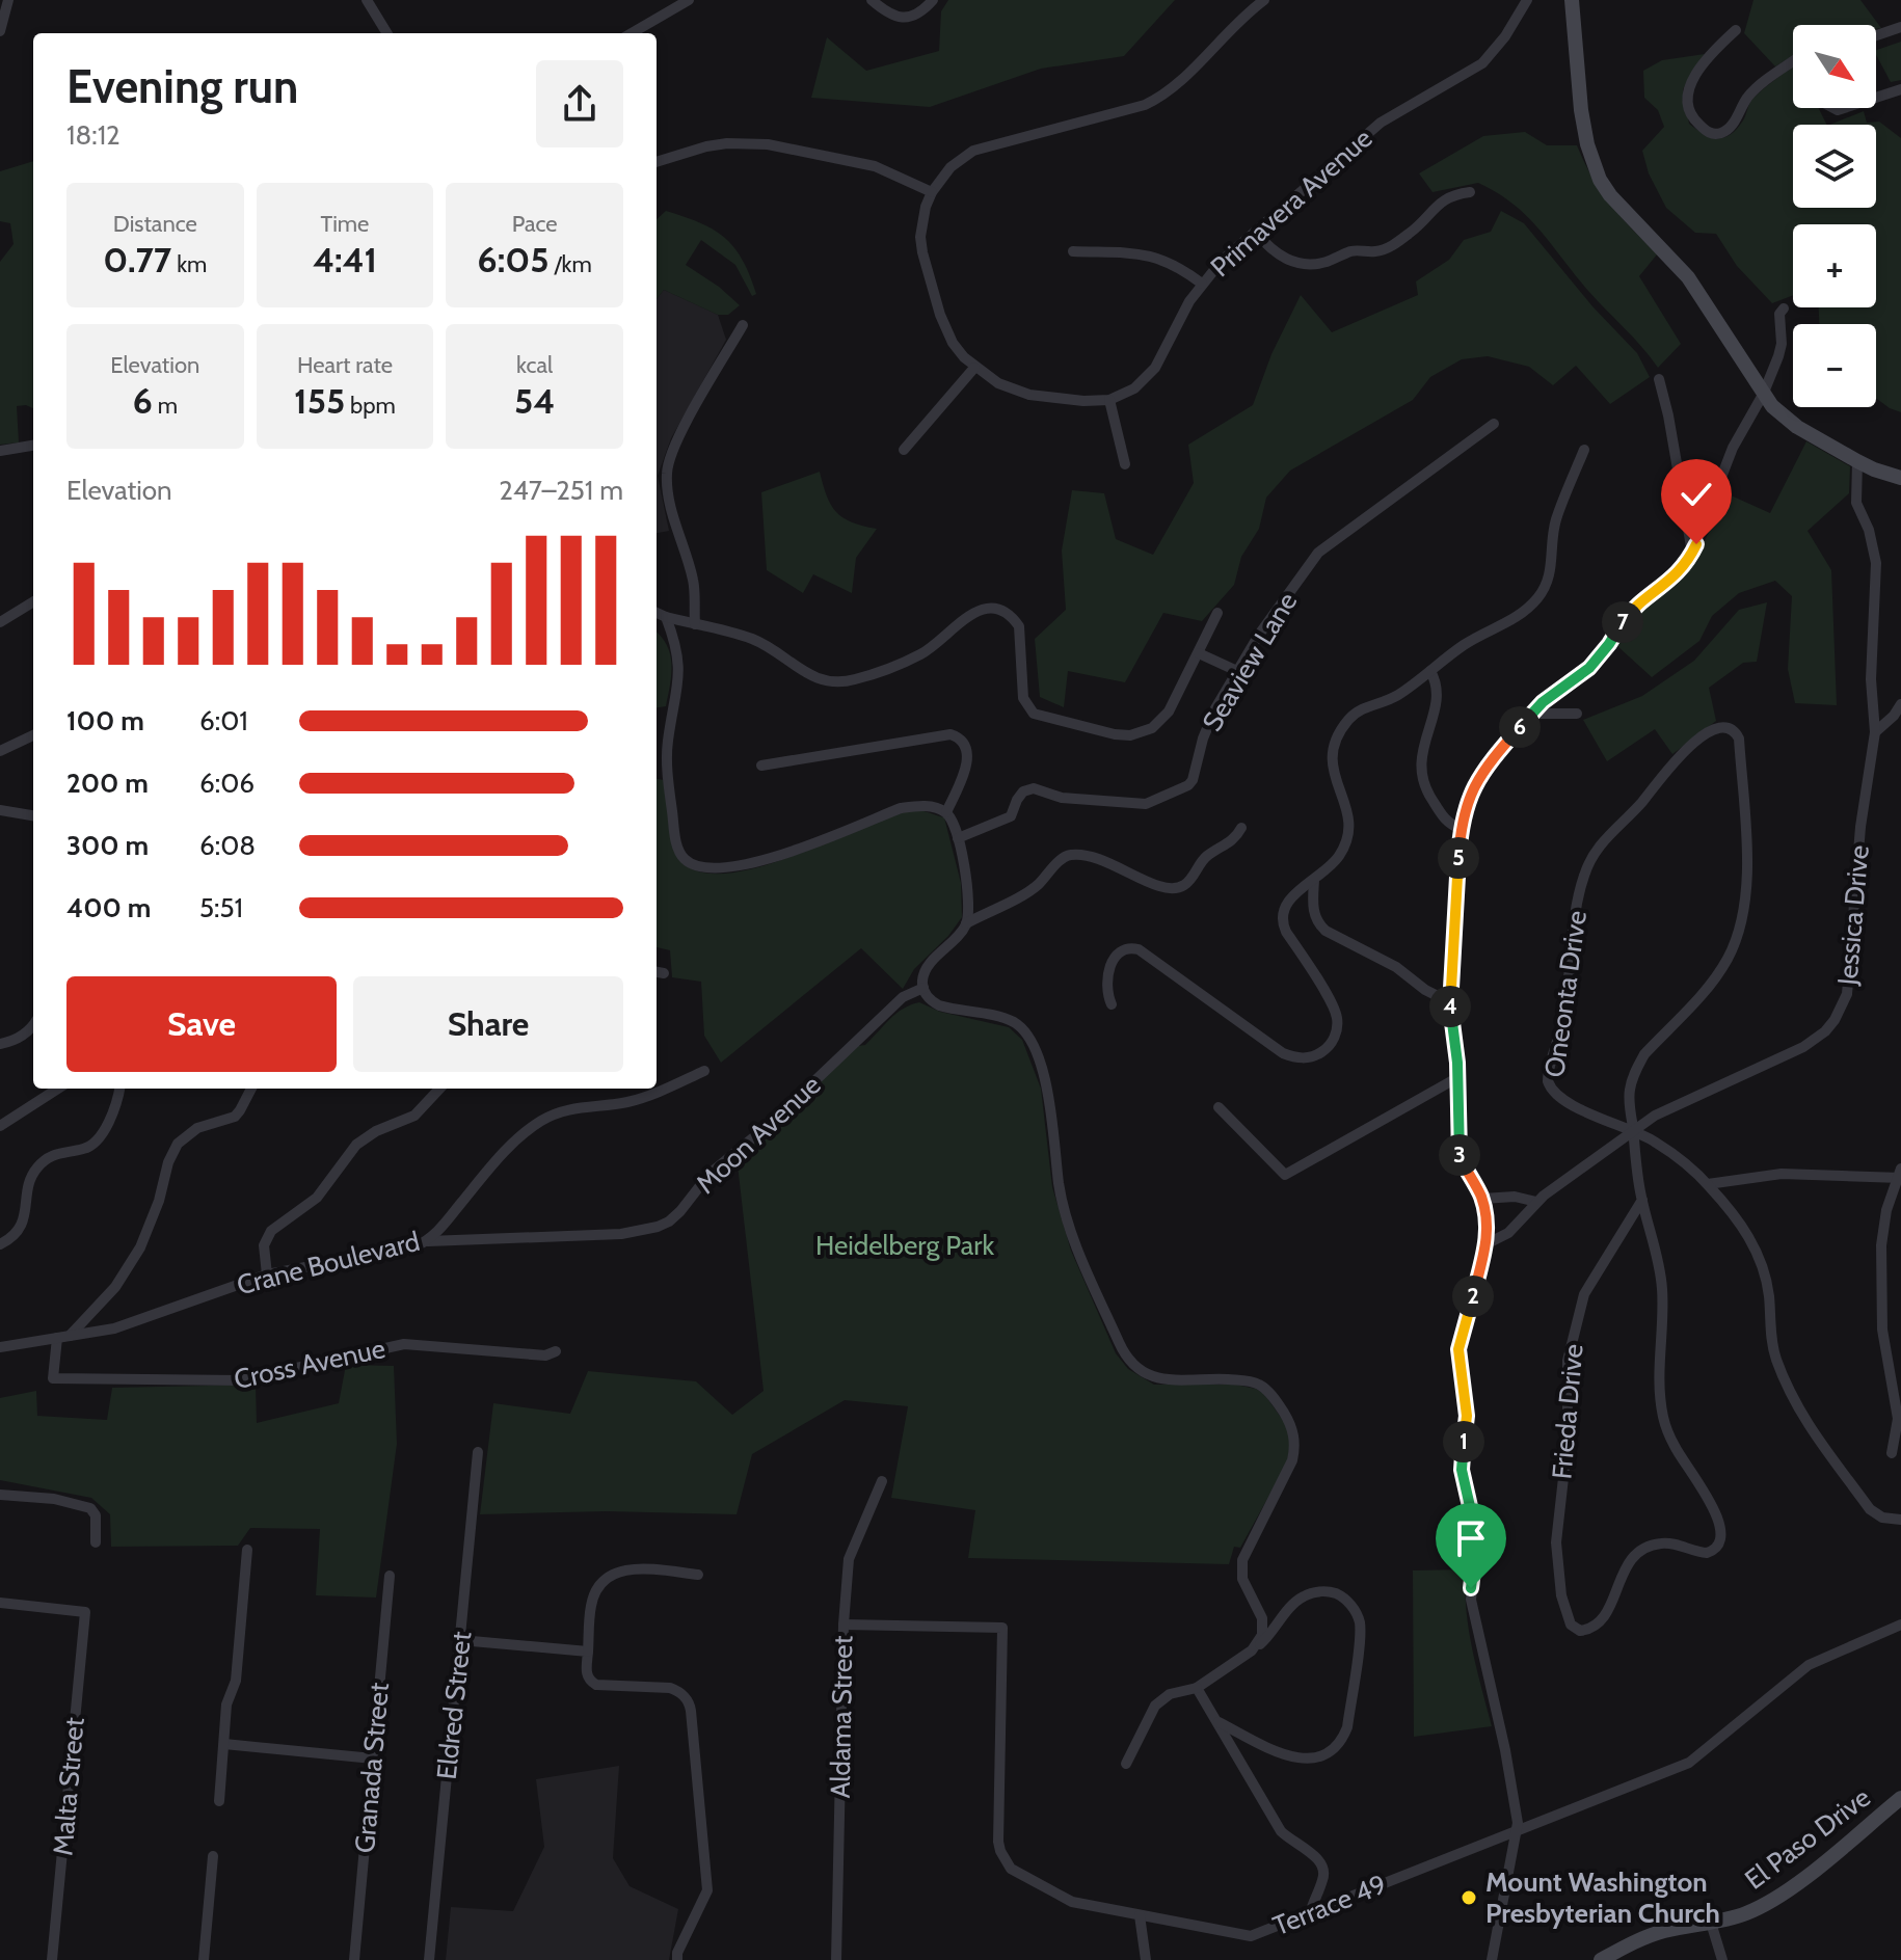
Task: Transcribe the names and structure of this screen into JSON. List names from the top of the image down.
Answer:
{
  "streets": {
    "street": [
      "Primavera Avenue",
      "Seaview Lane",
      "Jessica Drive",
      "Oneonta Drive",
      "Moon Avenue",
      "Crane Boulevard",
      "Cross Avenue",
      "Frieda Drive",
      "Eldred Street",
      "Aldama Street",
      "Granada Street",
      "Malta Street",
      "El Paso Drive",
      "Terrace 49"
    ]
  },
  "crossings": [
    ["Jessica Drive", "Oneonta Drive"],
    ["Moon Avenue", "Crane Boulevard"],
    ["Crane Boulevard", "Cross Avenue"],
    ["Aldama Street", "Terrace 49"]
  ],
  "parks": ["Heidelberg Park"],
  "places": ["Mount Washington Presbyterian Church"],
  "north": "bottom right",
  "page": {
    "map_buttons": ["+", "−"],
    "heading": ["Evening run", "18:12"],
    "stats": [
      ["Distance", "0.77 km"],
      ["Time", "4:41"],
      ["Pace", "6:05 /km"],
      ["Elevation", "6 m"],
      ["Heart rate", "155 bpm"],
      ["kcal", "54"]
    ],
    "chart": ["Elevation", "247–251 m"],
    "pins": [
      "7",
      "6",
      "5",
      "4",
      "3",
      "2",
      "1"
    ],
    "list": [
      {
        "name": "100 m",
        "note": "6:01"
      },
      {
        "name": "200 m",
        "note": "6:06"
      },
      {
        "name": "300 m",
        "note": "6:08"
      },
      {
        "name": "400 m",
        "note": "5:51"
      }
    ],
    "buttons": ["Save", "Share"]
  }
}
